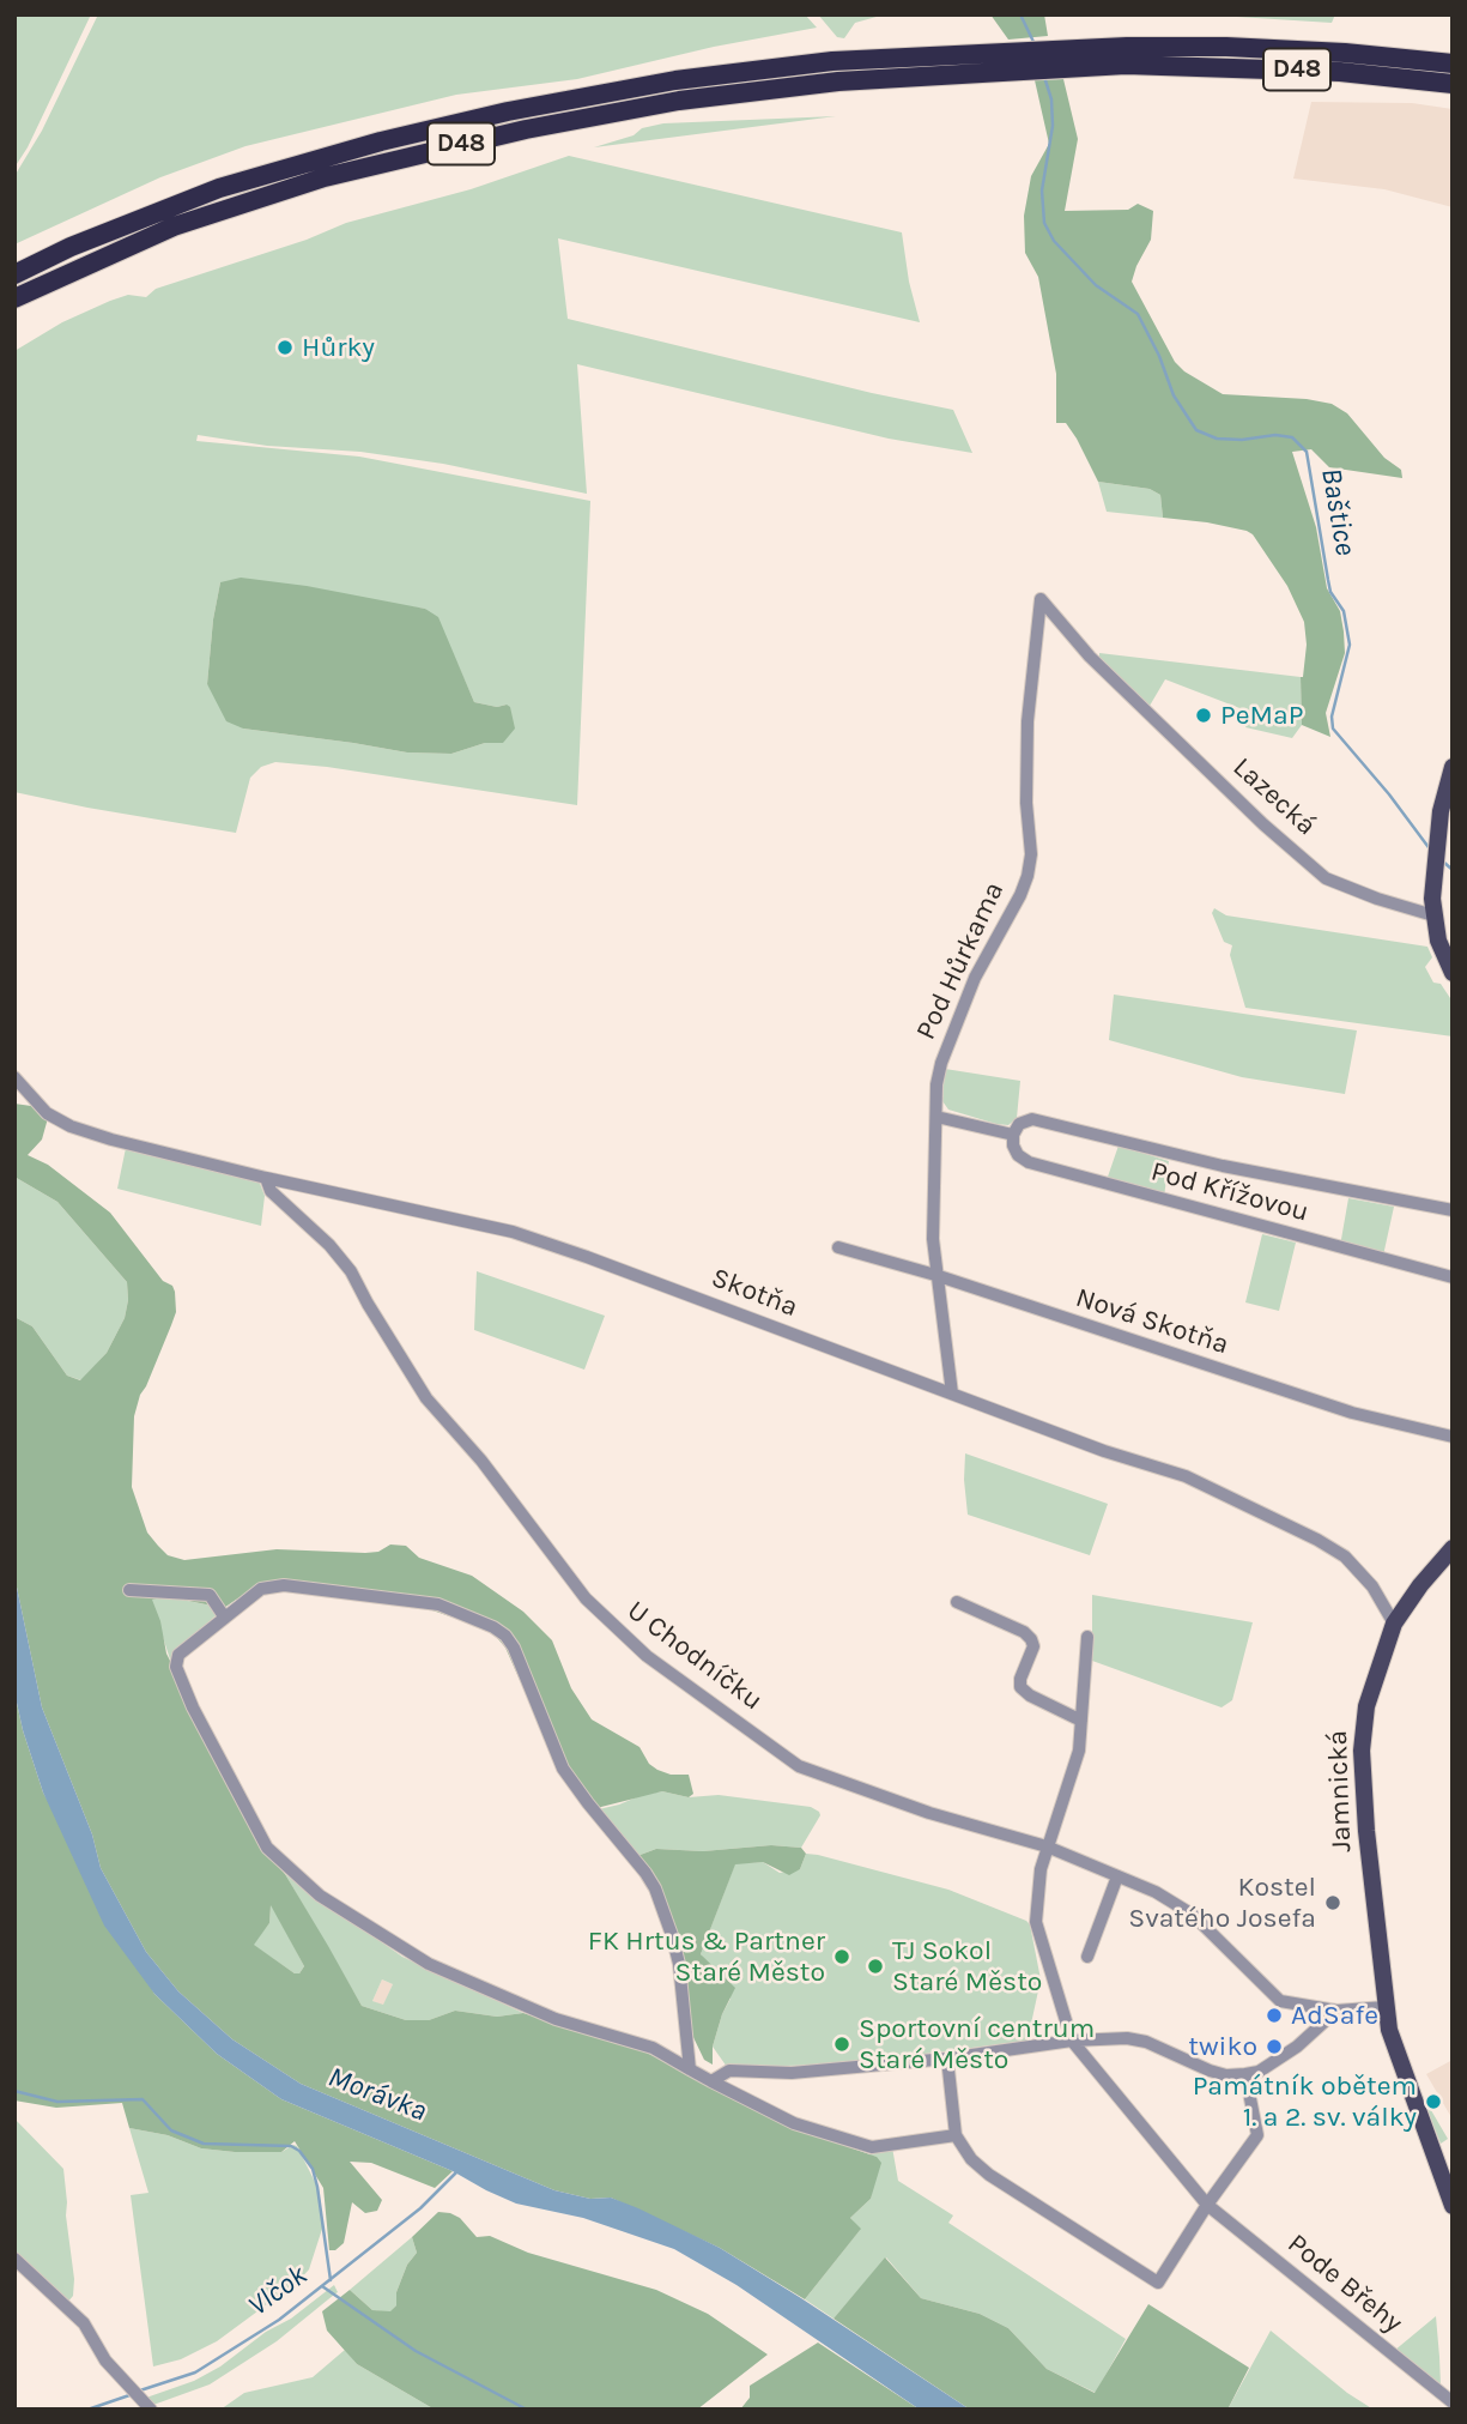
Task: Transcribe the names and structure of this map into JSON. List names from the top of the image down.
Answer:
{
  "streets": {
    "highway": ["D48"],
    "main road": ["Jamnická"],
    "street": [
      "Lazecká",
      "Pod Hůrkama",
      "Pod Křížovou",
      "Skotňa",
      "Nová Skotňa",
      "U Chodníčku",
      "Pode Břehy"
    ]
  },
  "crossings": [
    ["Lazecká", "Pod Hůrkama"],
    ["Pod Hůrkama", "Skotňa"],
    ["Pod Hůrkama", "Nová Skotňa"],
    ["Skotňa", "U Chodníčku"],
    ["Skotňa", "Jamnická"]
  ],
  "water": ["Baštice", "Morávka", "Vlčok"],
  "places": [
    "Hůrky",
    "PeMaP",
    "Kostel Svatého Josefa",
    "FK Hrtus & Partner Staré Město",
    "TJ Sokol Staré Město",
    "AdSafe",
    "Sportovní centrum Staré Město",
    "twiko",
    "Památník obětem 1. a 2. sv. války"
  ]
}
